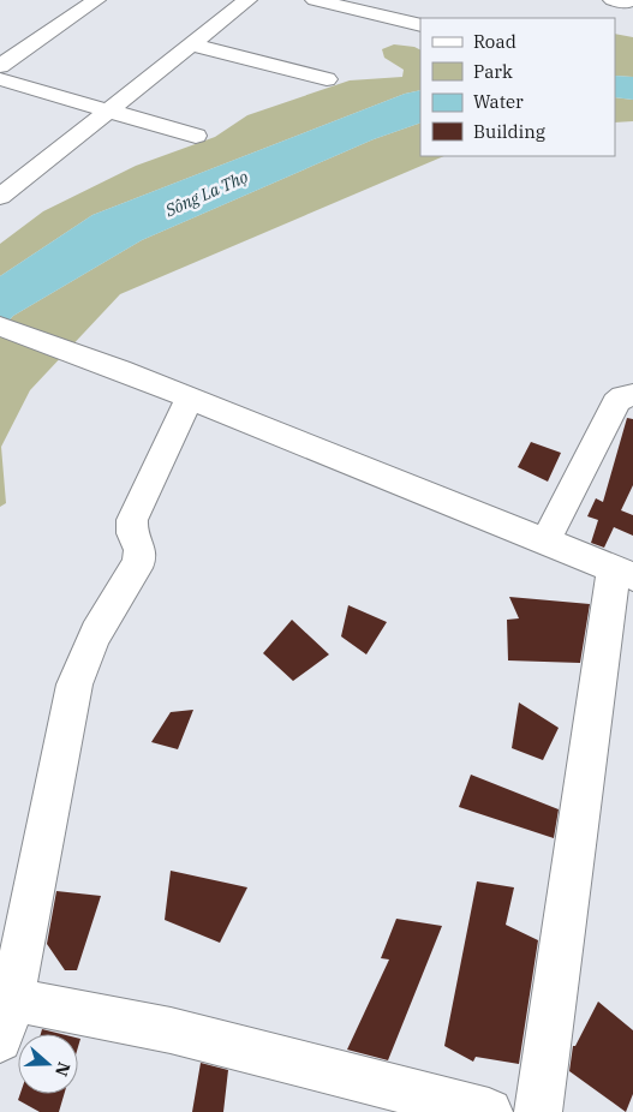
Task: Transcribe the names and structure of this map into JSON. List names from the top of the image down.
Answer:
{
  "water": ["Sông La Thọ"],
  "legend": [
    "Road",
    "Park",
    "Water",
    "Building"
  ],
  "north": "right"
}
